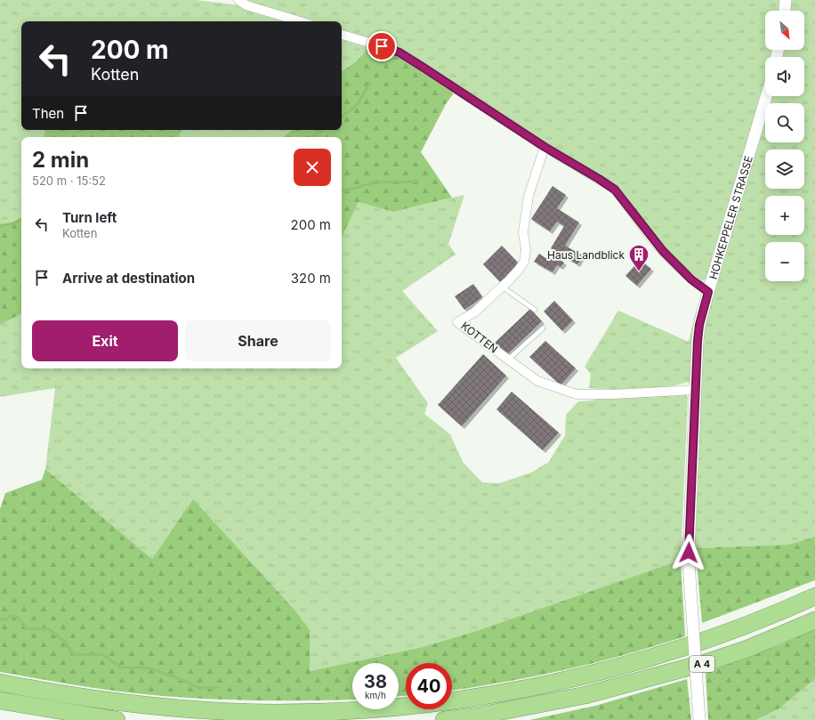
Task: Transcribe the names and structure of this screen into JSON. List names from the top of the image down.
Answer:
{
  "streets": {
    "highway": ["A 4"],
    "street": ["HOHKEPPELER STRASSE", "KOTTEN"]
  },
  "crossings": [
    ["HOHKEPPELER STRASSE", "KOTTEN"]
  ],
  "places": {
    "building": ["Haus Landblick"]
  },
  "north": "bottom right",
  "page": {
    "map_buttons": ["+", "−"],
    "turn": ["200 m", "Kotten"],
    "then": "Then",
    "heading": ["2 min", "520 m · 15:52"],
    "list": [
      {
        "name": "Turn left",
        "note": "Kotten",
        "value": "200 m"
      },
      {
        "name": "Arrive at destination",
        "value": "320 m"
      }
    ],
    "buttons": ["Exit", "Share"],
    "speed": "38 km/h",
    "limit": "40"
  }
}
